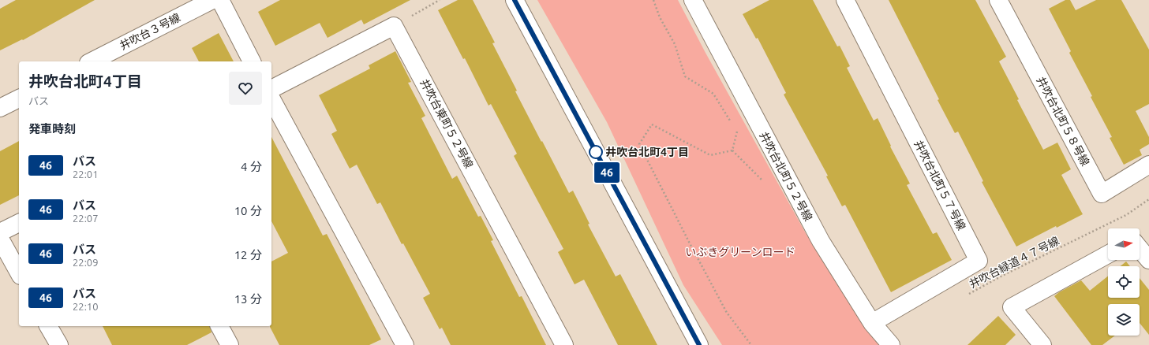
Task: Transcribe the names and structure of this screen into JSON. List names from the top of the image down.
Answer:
{
  "streets": {
    "street": [
      "井吹台３号線",
      "井吹台北町５８号線",
      "井吹台東町５２号線",
      "井吹台北町５２号線",
      "井吹台北町５７号線"
    ],
    "path": ["井吹台緑道４７号線"]
  },
  "crossings": [
    ["井吹台北町５２号線", "井吹台北町５７号線"]
  ],
  "parks": ["いぶきグリーンロード"],
  "places": ["井吹台北町4丁目"],
  "lines": ["bus line 46"],
  "north": "right",
  "page": {
    "on_map": "46",
    "heading": [
      ["井吹台北町4丁目", "バス"],
      "発車時刻"
    ],
    "list": [
      {
        "mark": "46",
        "name": "バス",
        "note": "22:01",
        "value": "4 分"
      },
      {
        "mark": "46",
        "name": "バス",
        "note": "22:07",
        "value": "10 分"
      },
      {
        "mark": "46",
        "name": "バス",
        "note": "22:09",
        "value": "12 分"
      },
      {
        "mark": "46",
        "name": "バス",
        "note": "22:10",
        "value": "13 分"
      }
    ]
  }
}
